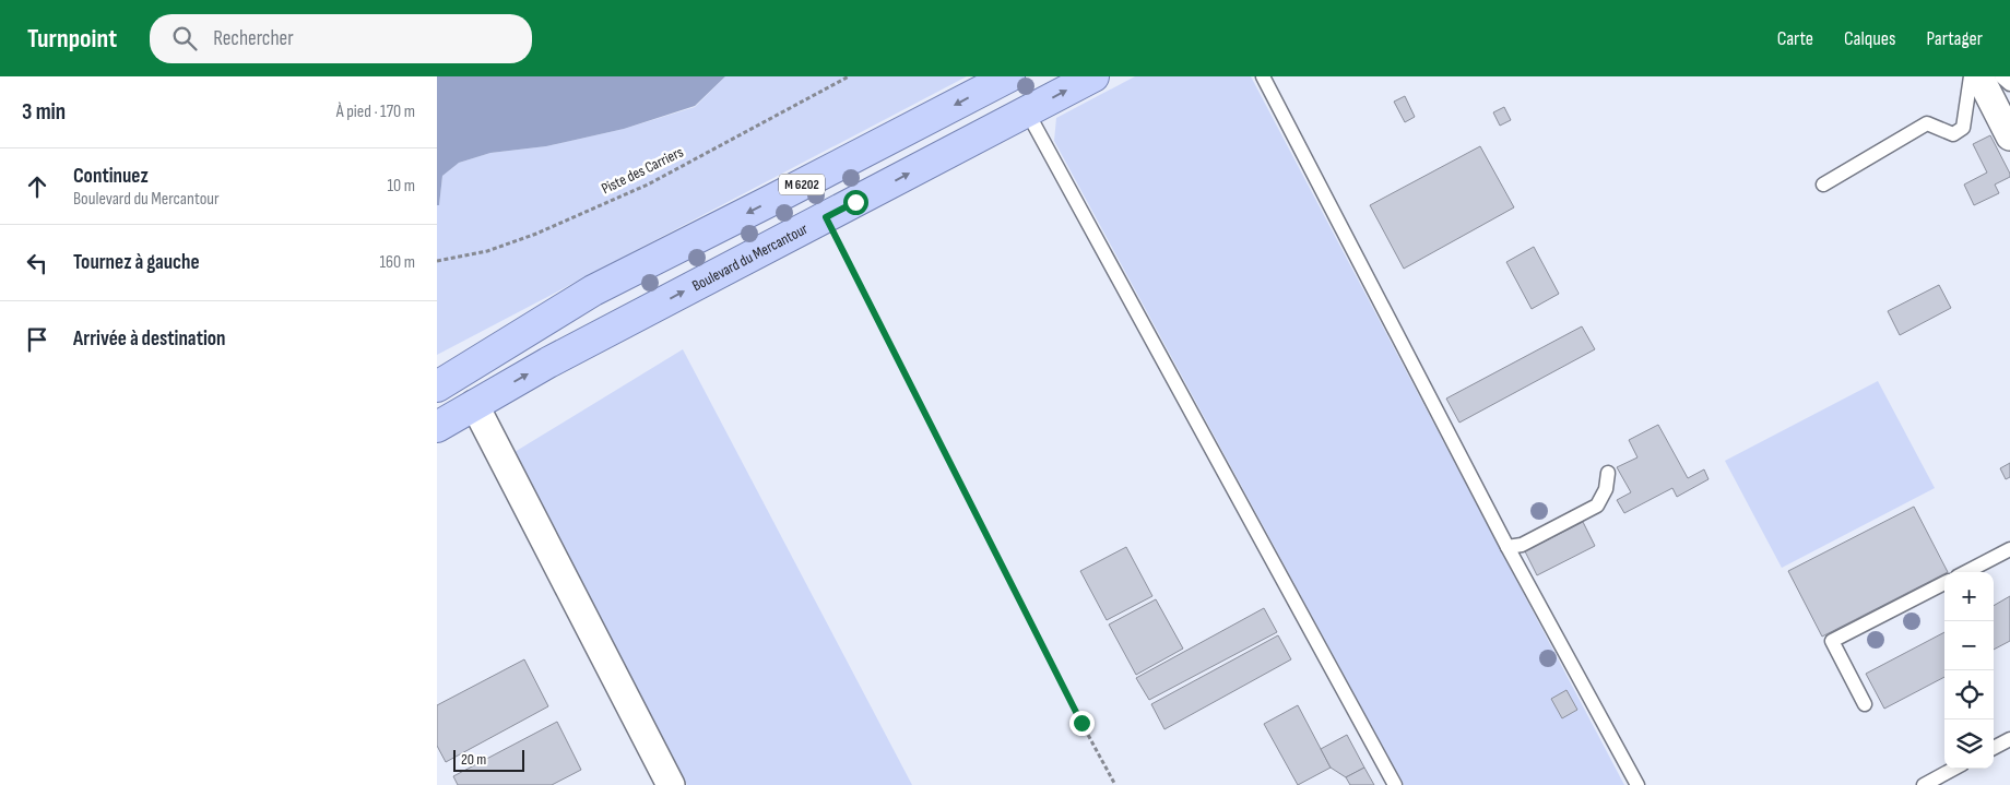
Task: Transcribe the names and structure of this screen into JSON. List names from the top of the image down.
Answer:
{
  "streets": {
    "main road": ["M 6202", "Boulevard du Mercantour"],
    "path": ["Piste des Carriers"]
  },
  "scale_bar": "20 m",
  "page": {
    "header": "Turnpoint",
    "search": "Rechercher",
    "nav": ["Carte", "Calques", "Partager"],
    "heading": ["3 min", "À pied · 170 m"],
    "list": [
      ["Continuez", "Boulevard du Mercantour", "10 m"],
      ["Tournez à gauche", "160 m"],
      "Arrivée à destination"
    ],
    "map_buttons": ["+", "−"],
    "scale": "20 m"
  }
}
